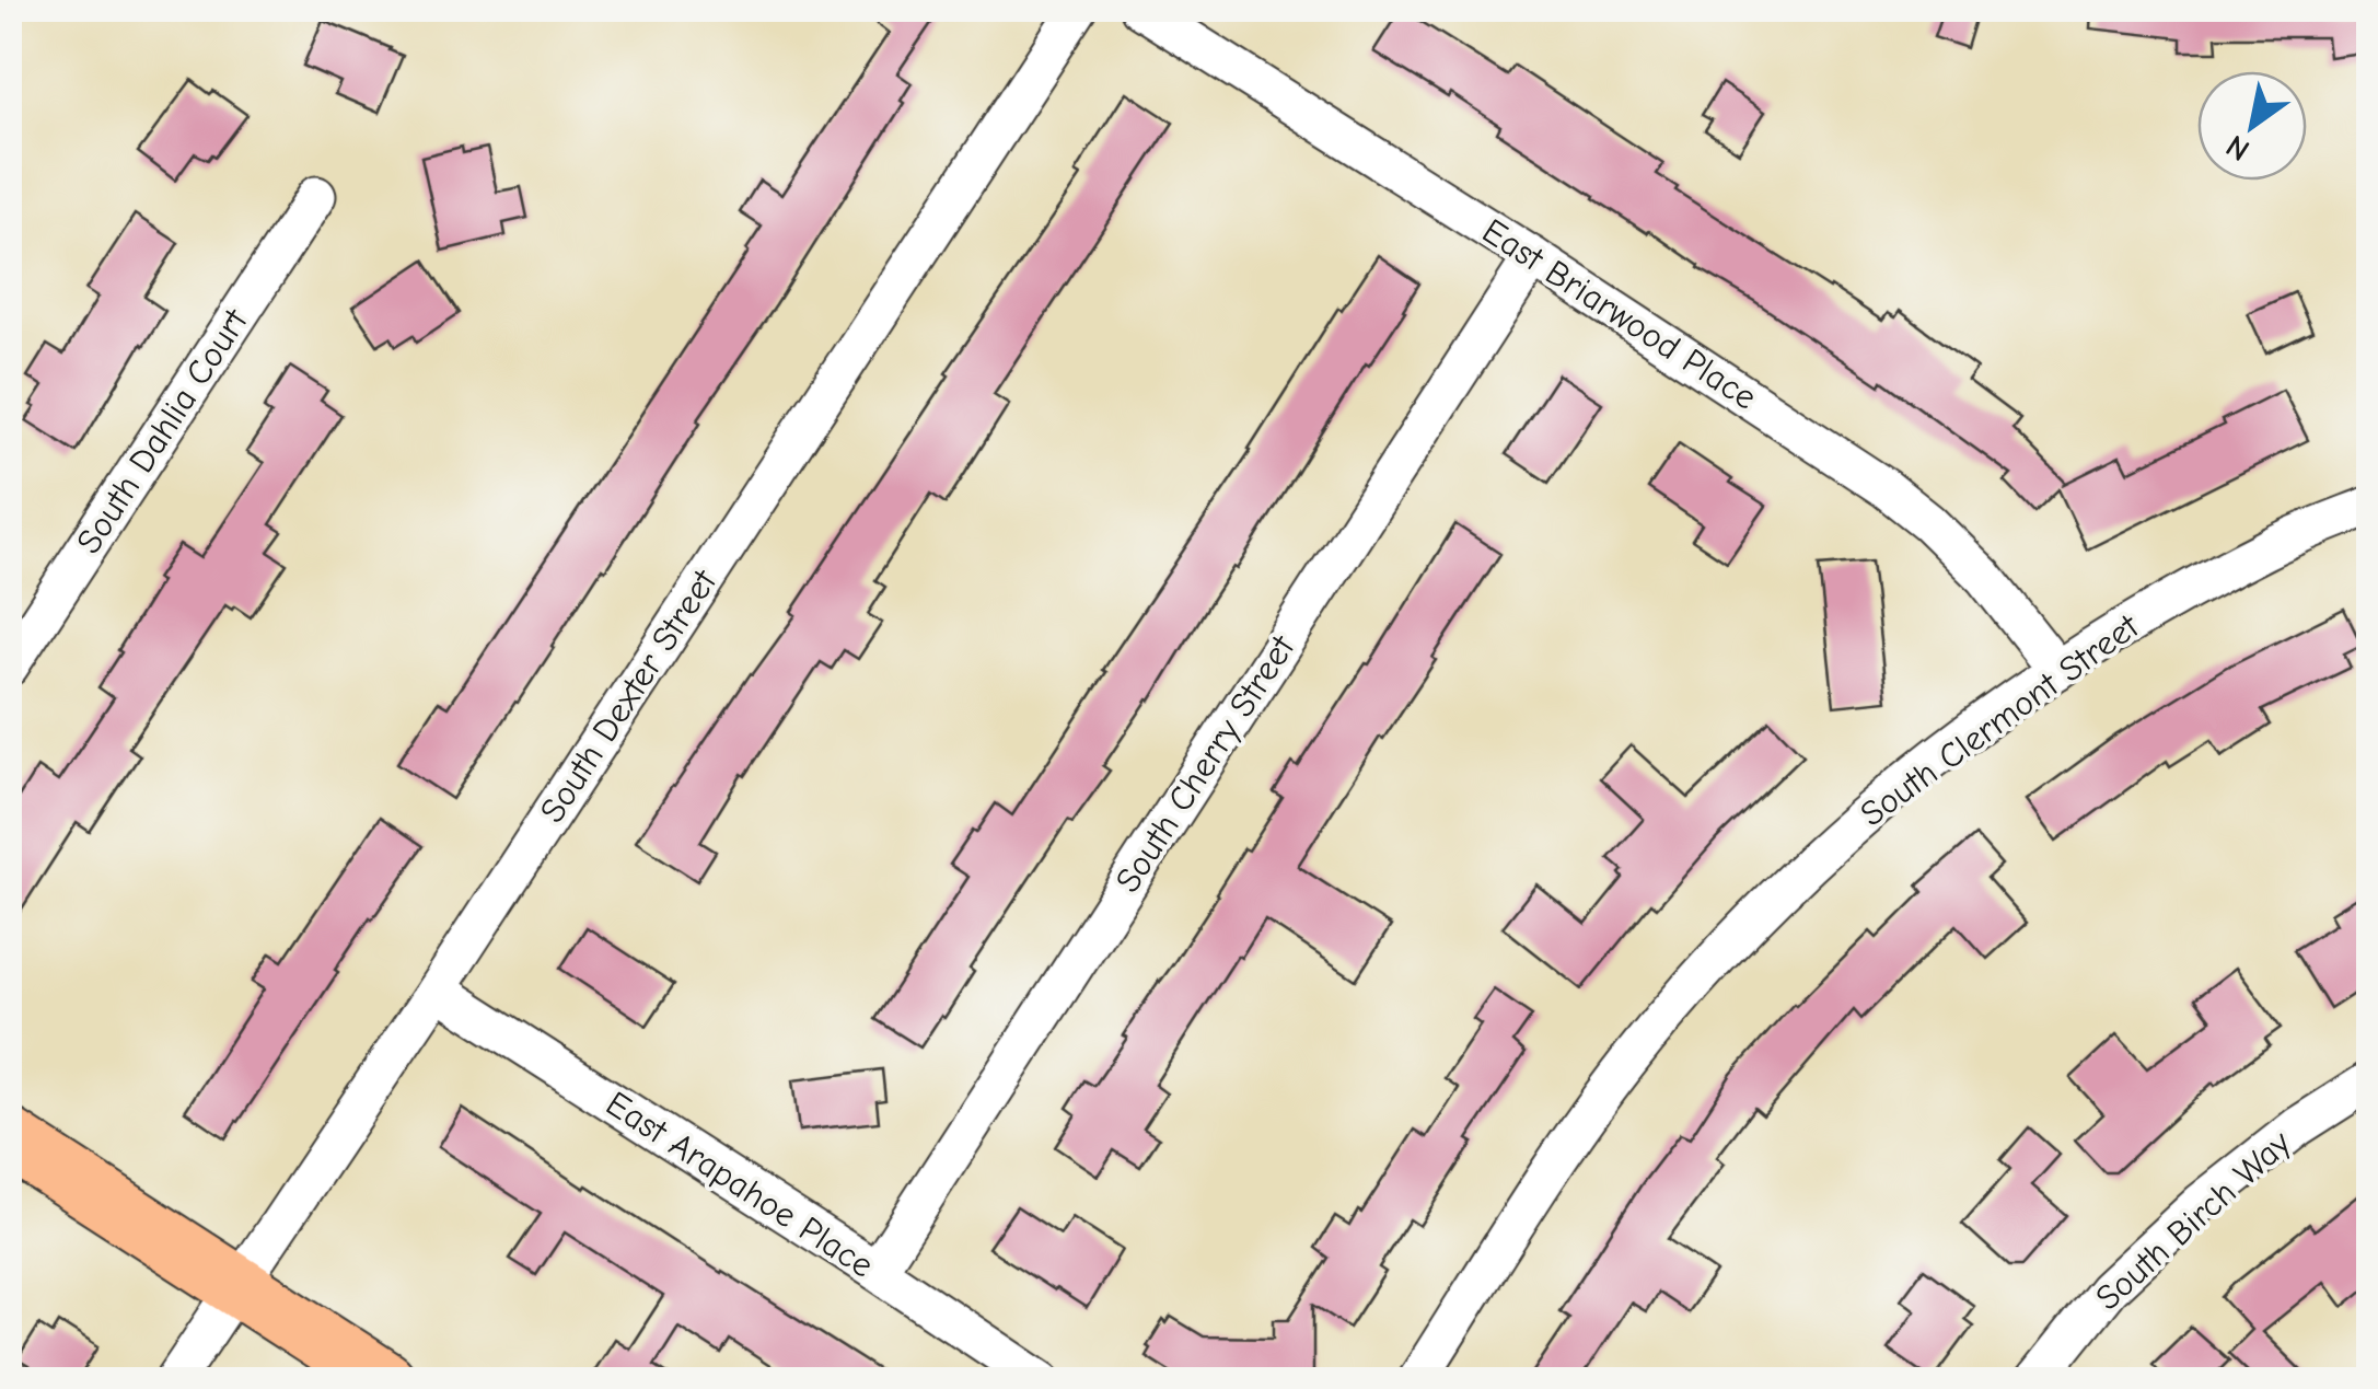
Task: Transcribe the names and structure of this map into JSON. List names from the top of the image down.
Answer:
{
  "streets": {
    "street": [
      "East Briarwood Place",
      "South Dahlia Court",
      "South Dexter Street",
      "South Clermont Street",
      "South Cherry Street",
      "East Arapahoe Place",
      "South Birch Way"
    ]
  },
  "crossings": [
    ["East Briarwood Place", "South Clermont Street"],
    ["East Briarwood Place", "South Cherry Street"],
    ["South Dexter Street", "East Arapahoe Place"],
    ["South Cherry Street", "East Arapahoe Place"]
  ],
  "north": "bottom left"
}
